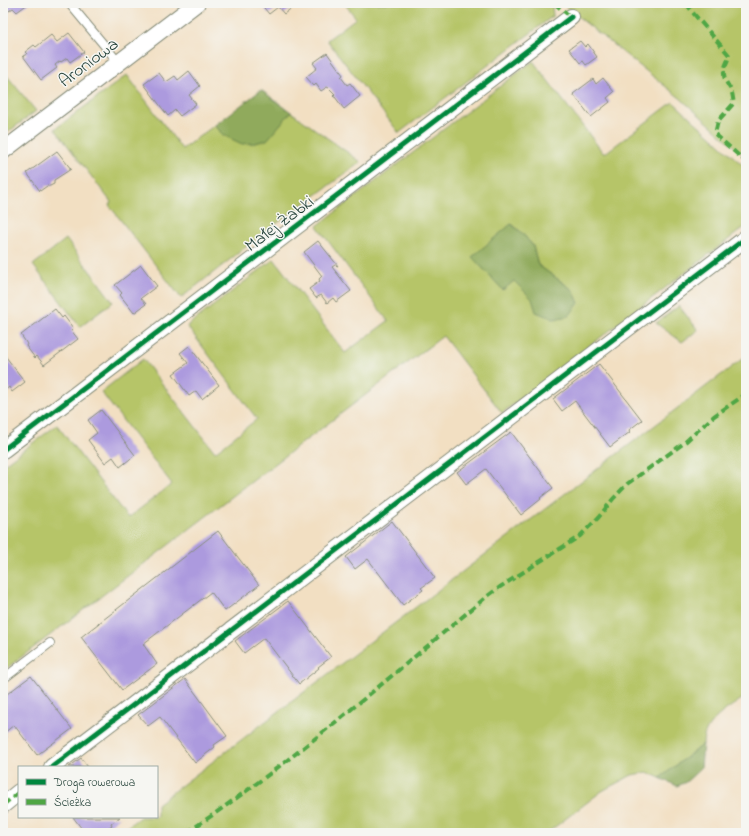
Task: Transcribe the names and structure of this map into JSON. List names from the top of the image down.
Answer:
{
  "streets": {
    "street": ["Aroniowa", "Małej Żabki"]
  },
  "legend": ["Droga rowerowa", "Ścieżka"]
}
